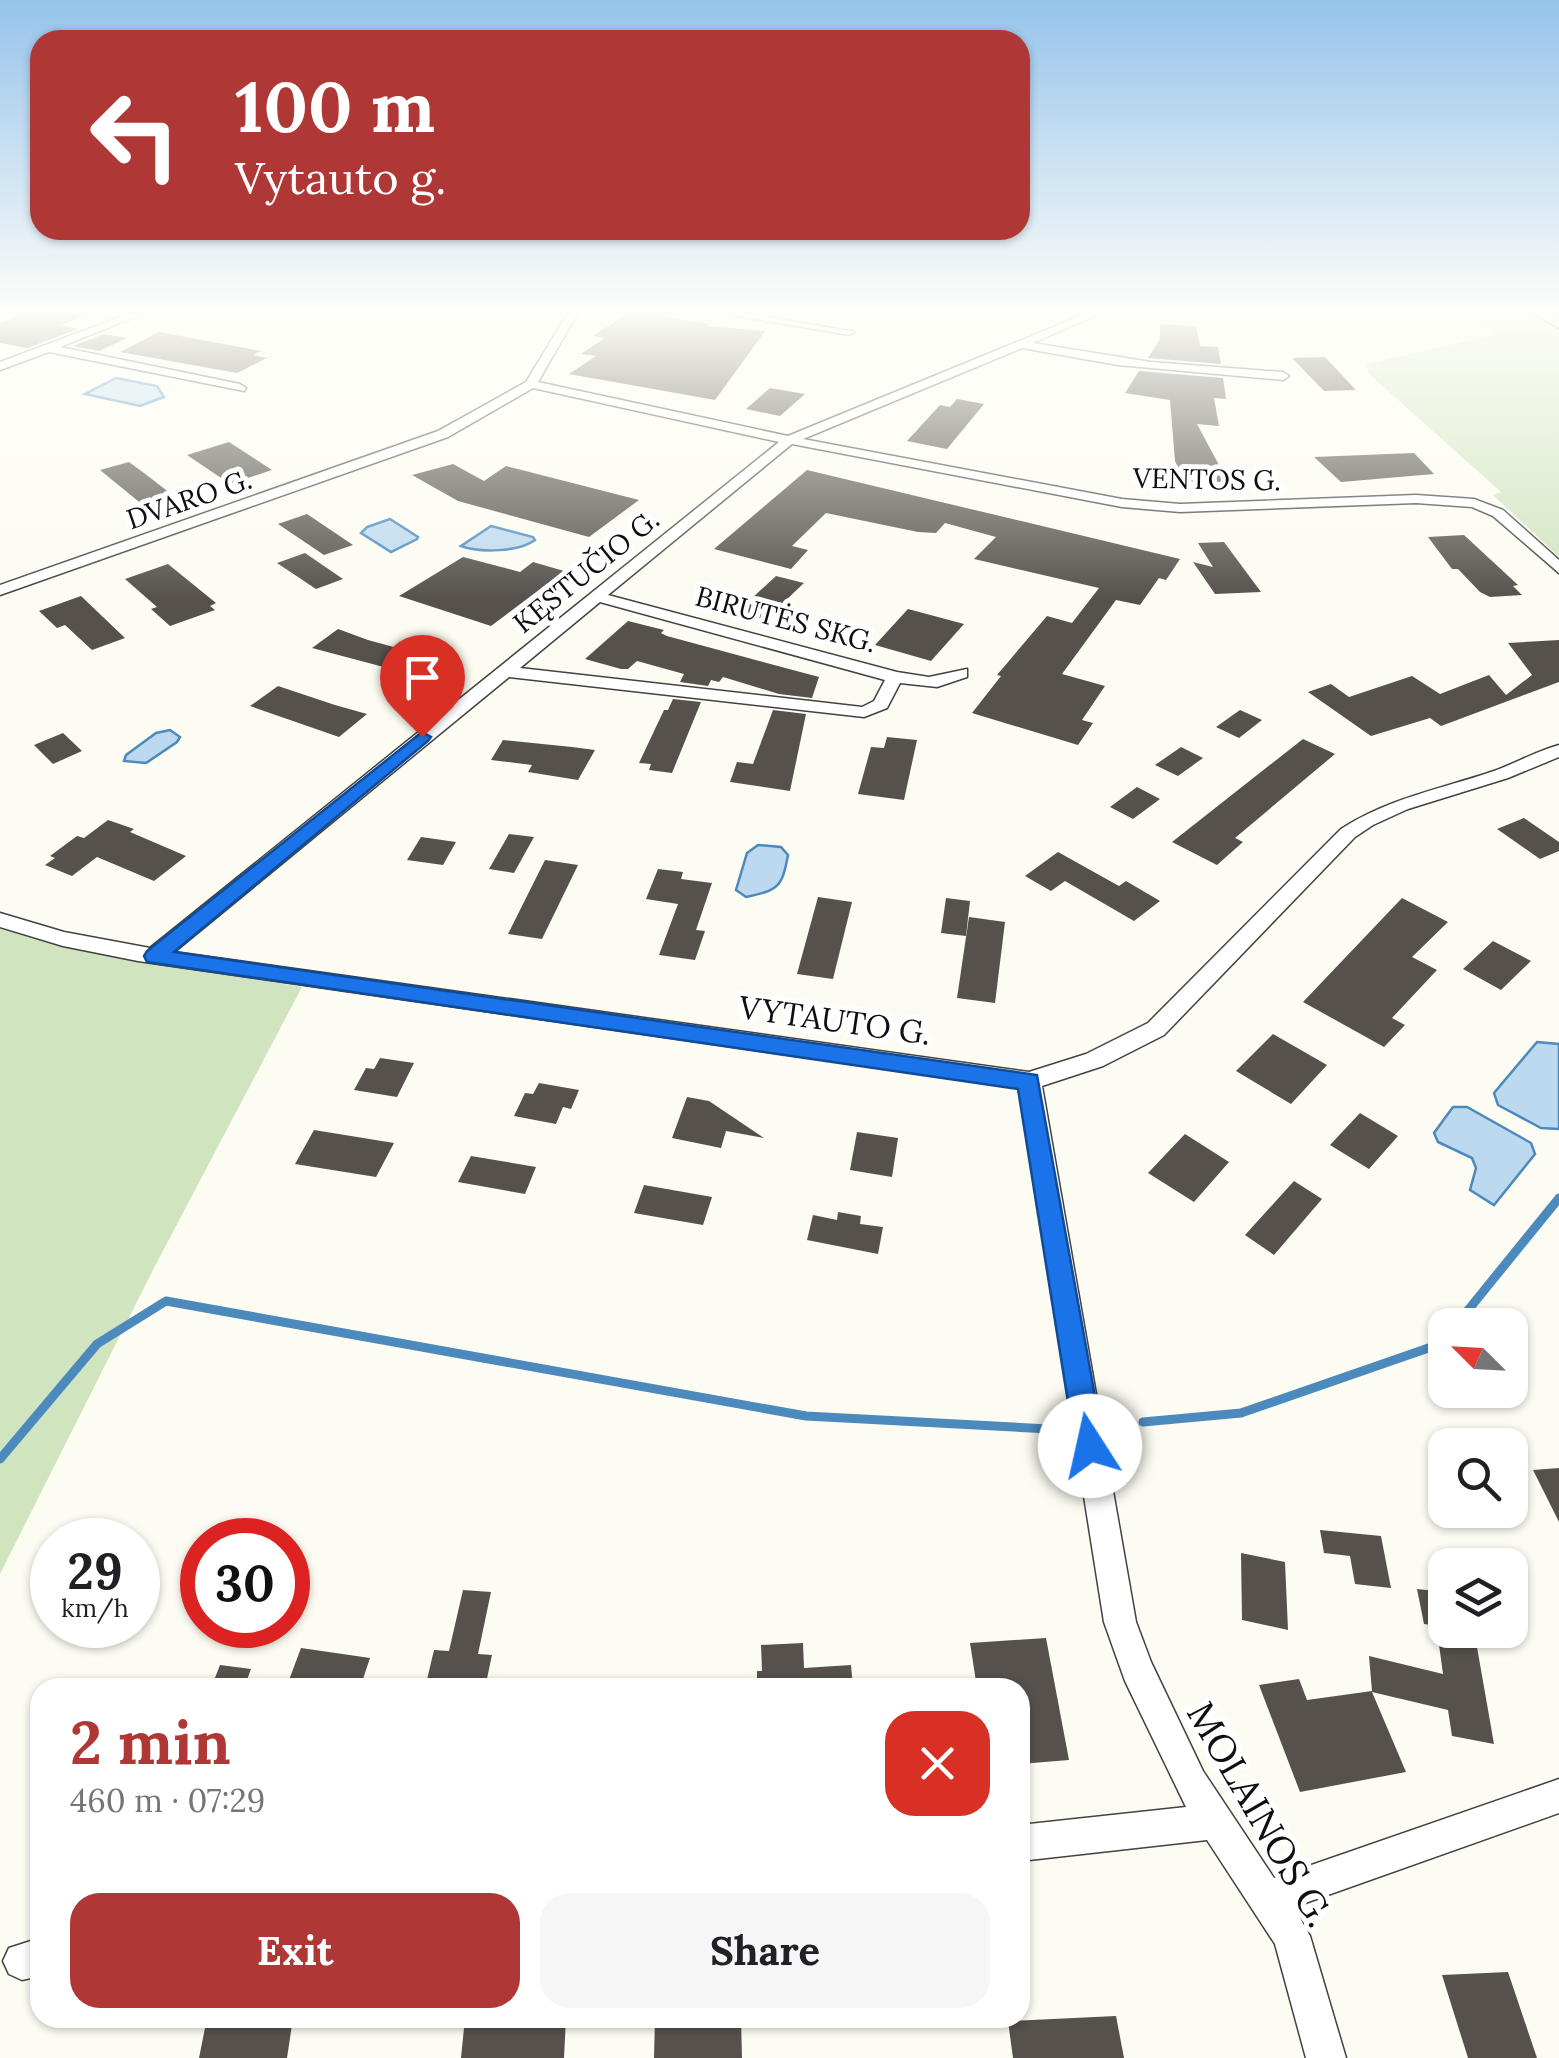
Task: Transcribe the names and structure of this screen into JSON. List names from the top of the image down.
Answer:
{
  "streets": {
    "street": [
      "VENTOS G.",
      "DVARO G.",
      "KĘSTUČIO G.",
      "BIRUTĖS SKG.",
      "VYTAUTO G.",
      "MOLAINOS G."
    ]
  },
  "crossings": [
    ["VENTOS G.", "KĘSTUČIO G."],
    ["KĘSTUČIO G.", "BIRUTĖS SKG."],
    ["KĘSTUČIO G.", "VYTAUTO G."],
    ["VYTAUTO G.", "MOLAINOS G."]
  ],
  "north": "top left",
  "page": {
    "turn": ["100 m", "Vytauto g."],
    "speed": "29 km/h",
    "limit": "30",
    "heading": ["2 min", "460 m · 07:29"],
    "buttons": ["Exit", "Share"]
  }
}
